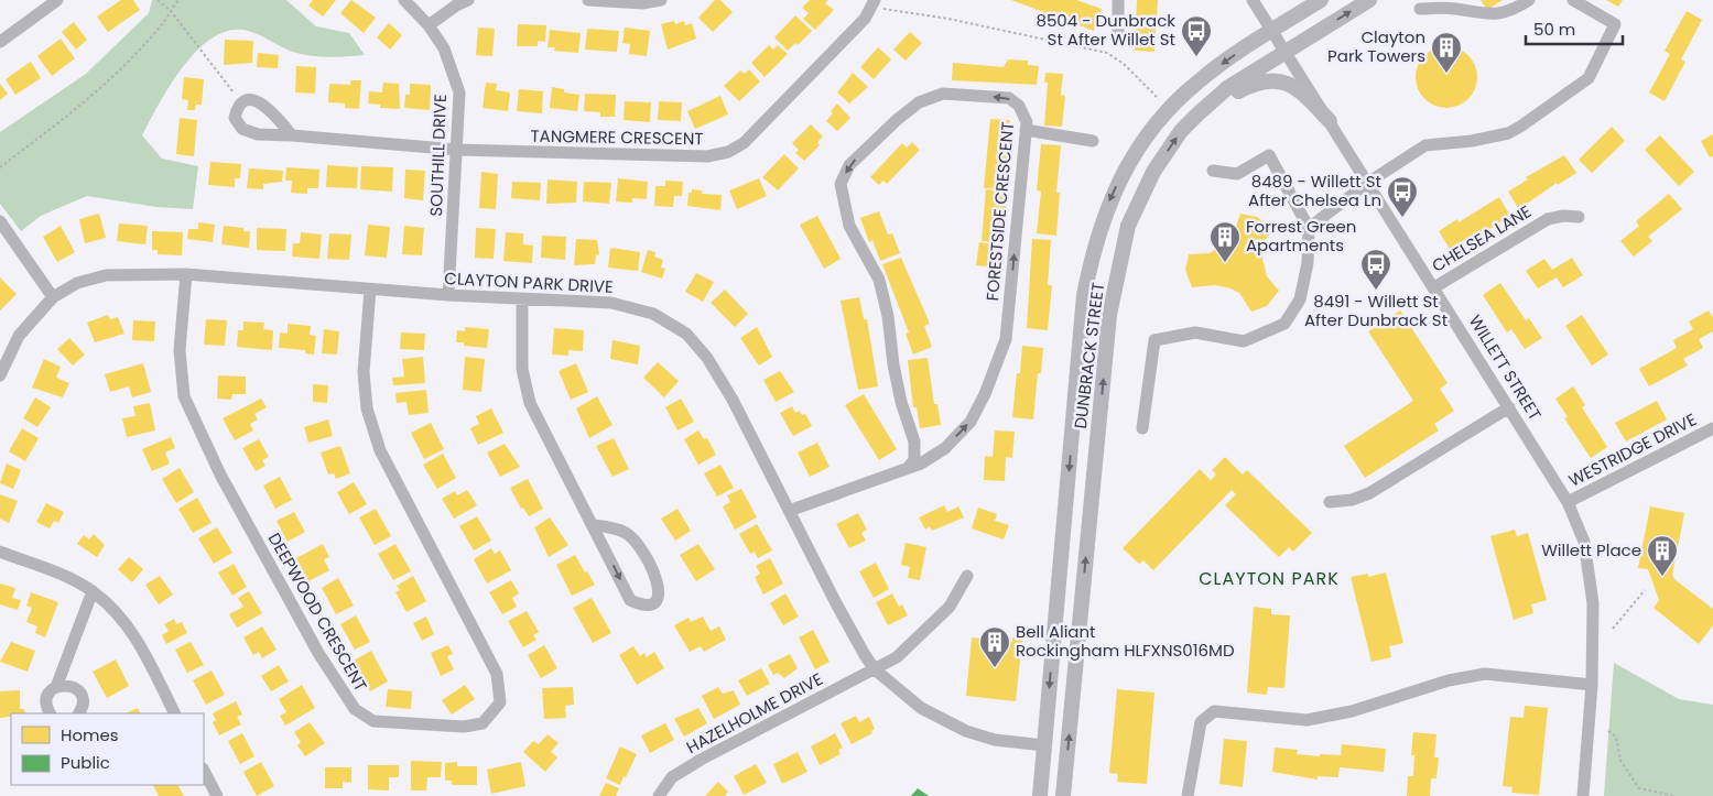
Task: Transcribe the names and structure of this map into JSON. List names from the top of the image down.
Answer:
{
  "streets": {
    "main road": ["DUNBRACK STREET"],
    "street": [
      "TANGMERE CRESCENT",
      "SOUTHILL DRIVE",
      "FORESTSIDE CRESCENT",
      "CHELSEA LANE",
      "CLAYTON PARK DRIVE",
      "WILLETT STREET",
      "WESTRIDGE DRIVE",
      "DEEPWOOD CRESCENT",
      "HAZELHOLME DRIVE"
    ]
  },
  "crossings": [
    ["TANGMERE CRESCENT", "SOUTHILL DRIVE"],
    ["SOUTHILL DRIVE", "CLAYTON PARK DRIVE"],
    ["FORESTSIDE CRESCENT", "CLAYTON PARK DRIVE"],
    ["CHELSEA LANE", "WILLETT STREET"],
    ["CLAYTON PARK DRIVE", "DUNBRACK STREET"],
    ["CLAYTON PARK DRIVE", "DEEPWOOD CRESCENT"],
    ["CLAYTON PARK DRIVE", "HAZELHOLME DRIVE"],
    ["DUNBRACK STREET", "WILLETT STREET"],
    ["WILLETT STREET", "WESTRIDGE DRIVE"]
  ],
  "districts": ["CLAYTON PARK"],
  "places": {
    "bus stop": ["8504 - Dunbrack St After Willet St", "8489 - Willett St After Chelsea Ln", "8491 - Willett St After Dunbrack St"],
    "building": [
      "Clayton Park Towers",
      "Forrest Green Apartments",
      "Willett Place",
      "Bell Aliant Rockingham HLFXNS016MD"
    ]
  },
  "legend": ["Homes", "Public"],
  "scale_bar": "50 m"
}
